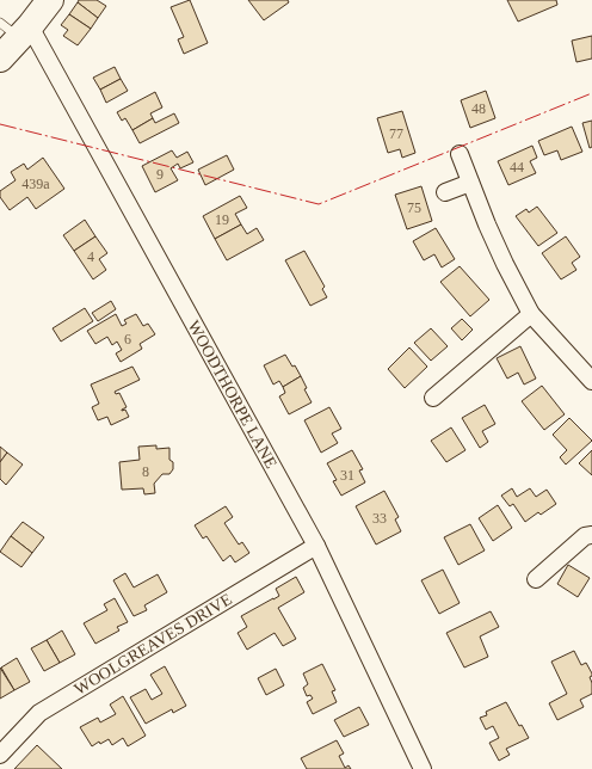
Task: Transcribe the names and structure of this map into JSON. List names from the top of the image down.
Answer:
{
  "streets": {
    "street": ["WOODTHORPE LANE", "WOOLGREAVES DRIVE"]
  },
  "crossings": [
    ["WOODTHORPE LANE", "WOOLGREAVES DRIVE"]
  ],
  "house_numbers": [
    "48",
    "77",
    "44",
    "9",
    "439a",
    "75",
    "19",
    "4",
    "6",
    "8",
    "31",
    "33"
  ]
}
